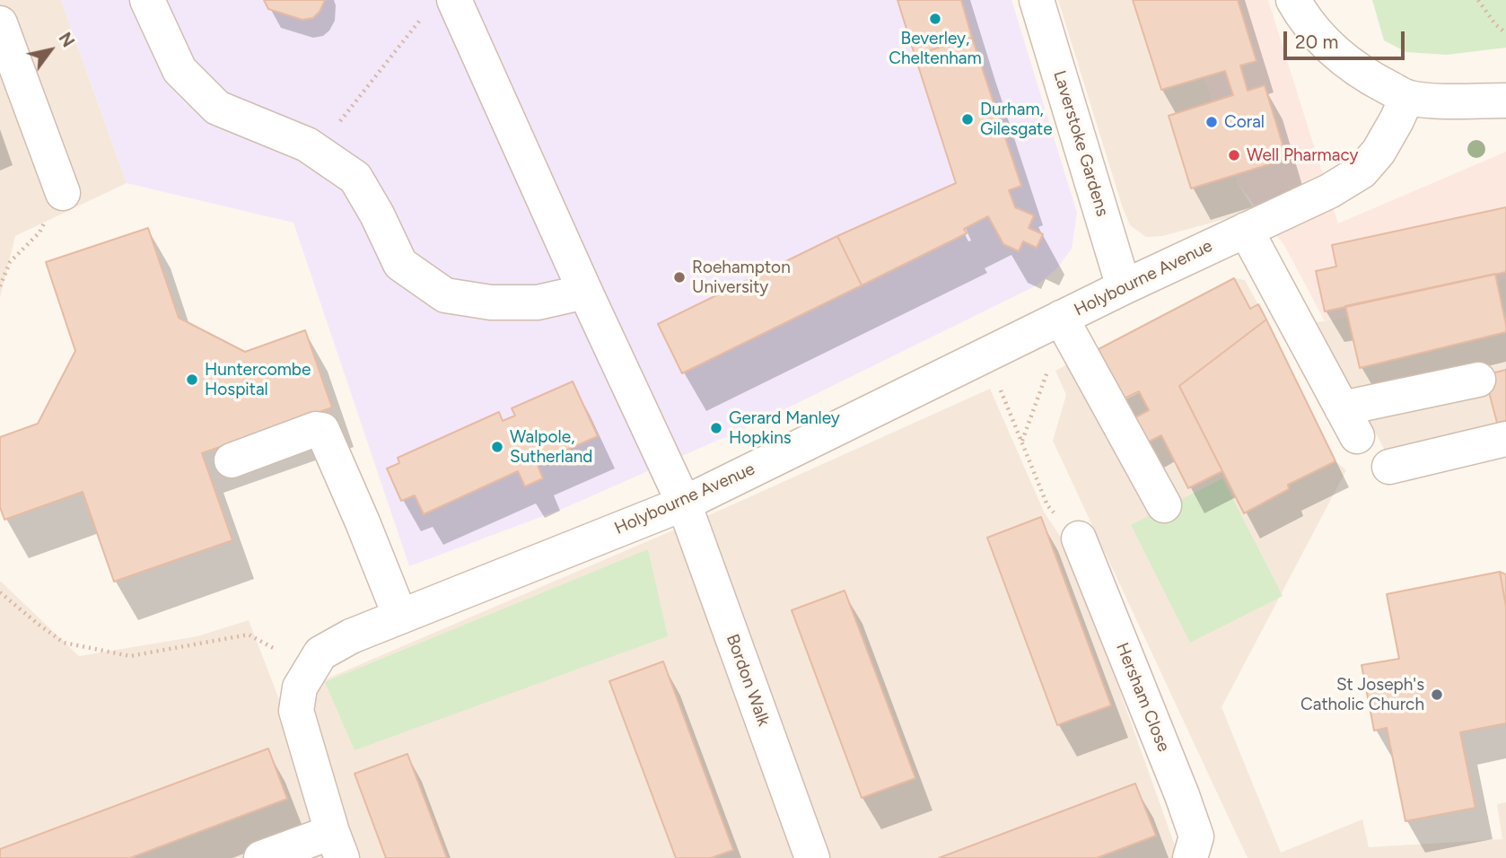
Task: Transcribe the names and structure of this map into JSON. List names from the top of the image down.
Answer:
{
  "streets": {
    "street": [
      "Laverstoke Gardens",
      "Holybourne Avenue",
      "Bordon Walk",
      "Hersham Close"
    ]
  },
  "crossings": [
    ["Laverstoke Gardens", "Holybourne Avenue"],
    ["Holybourne Avenue", "Bordon Walk"]
  ],
  "places": [
    "Beverley, Cheltenham",
    "Durham, Gilesgate",
    "Coral",
    "Well Pharmacy",
    "Roehampton University",
    "Huntercombe Hospital",
    "Gerard Manley Hopkins",
    "Walpole, Sutherland",
    "St Joseph's Catholic Church"
  ],
  "scale_bar": "20 m",
  "north": "top right"
}
